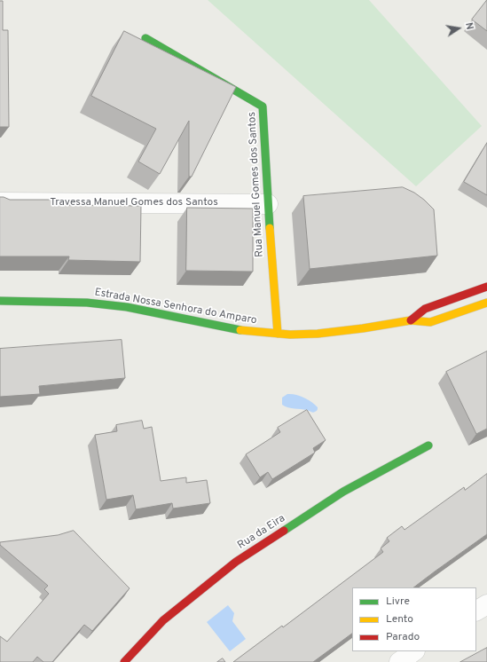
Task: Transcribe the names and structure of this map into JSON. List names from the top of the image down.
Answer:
{
  "streets": {
    "street": [
      "Rua Manuel Gomes dos Santos",
      "Travessa Manuel Gomes dos Santos",
      "Estrada Nossa Senhora do Amparo",
      "Rua da Eira"
    ]
  },
  "crossings": [
    ["Rua Manuel Gomes dos Santos", "Travessa Manuel Gomes dos Santos"],
    ["Rua Manuel Gomes dos Santos", "Estrada Nossa Senhora do Amparo"]
  ],
  "legend": ["Livre", "Lento", "Parado"],
  "north": "right"
}
